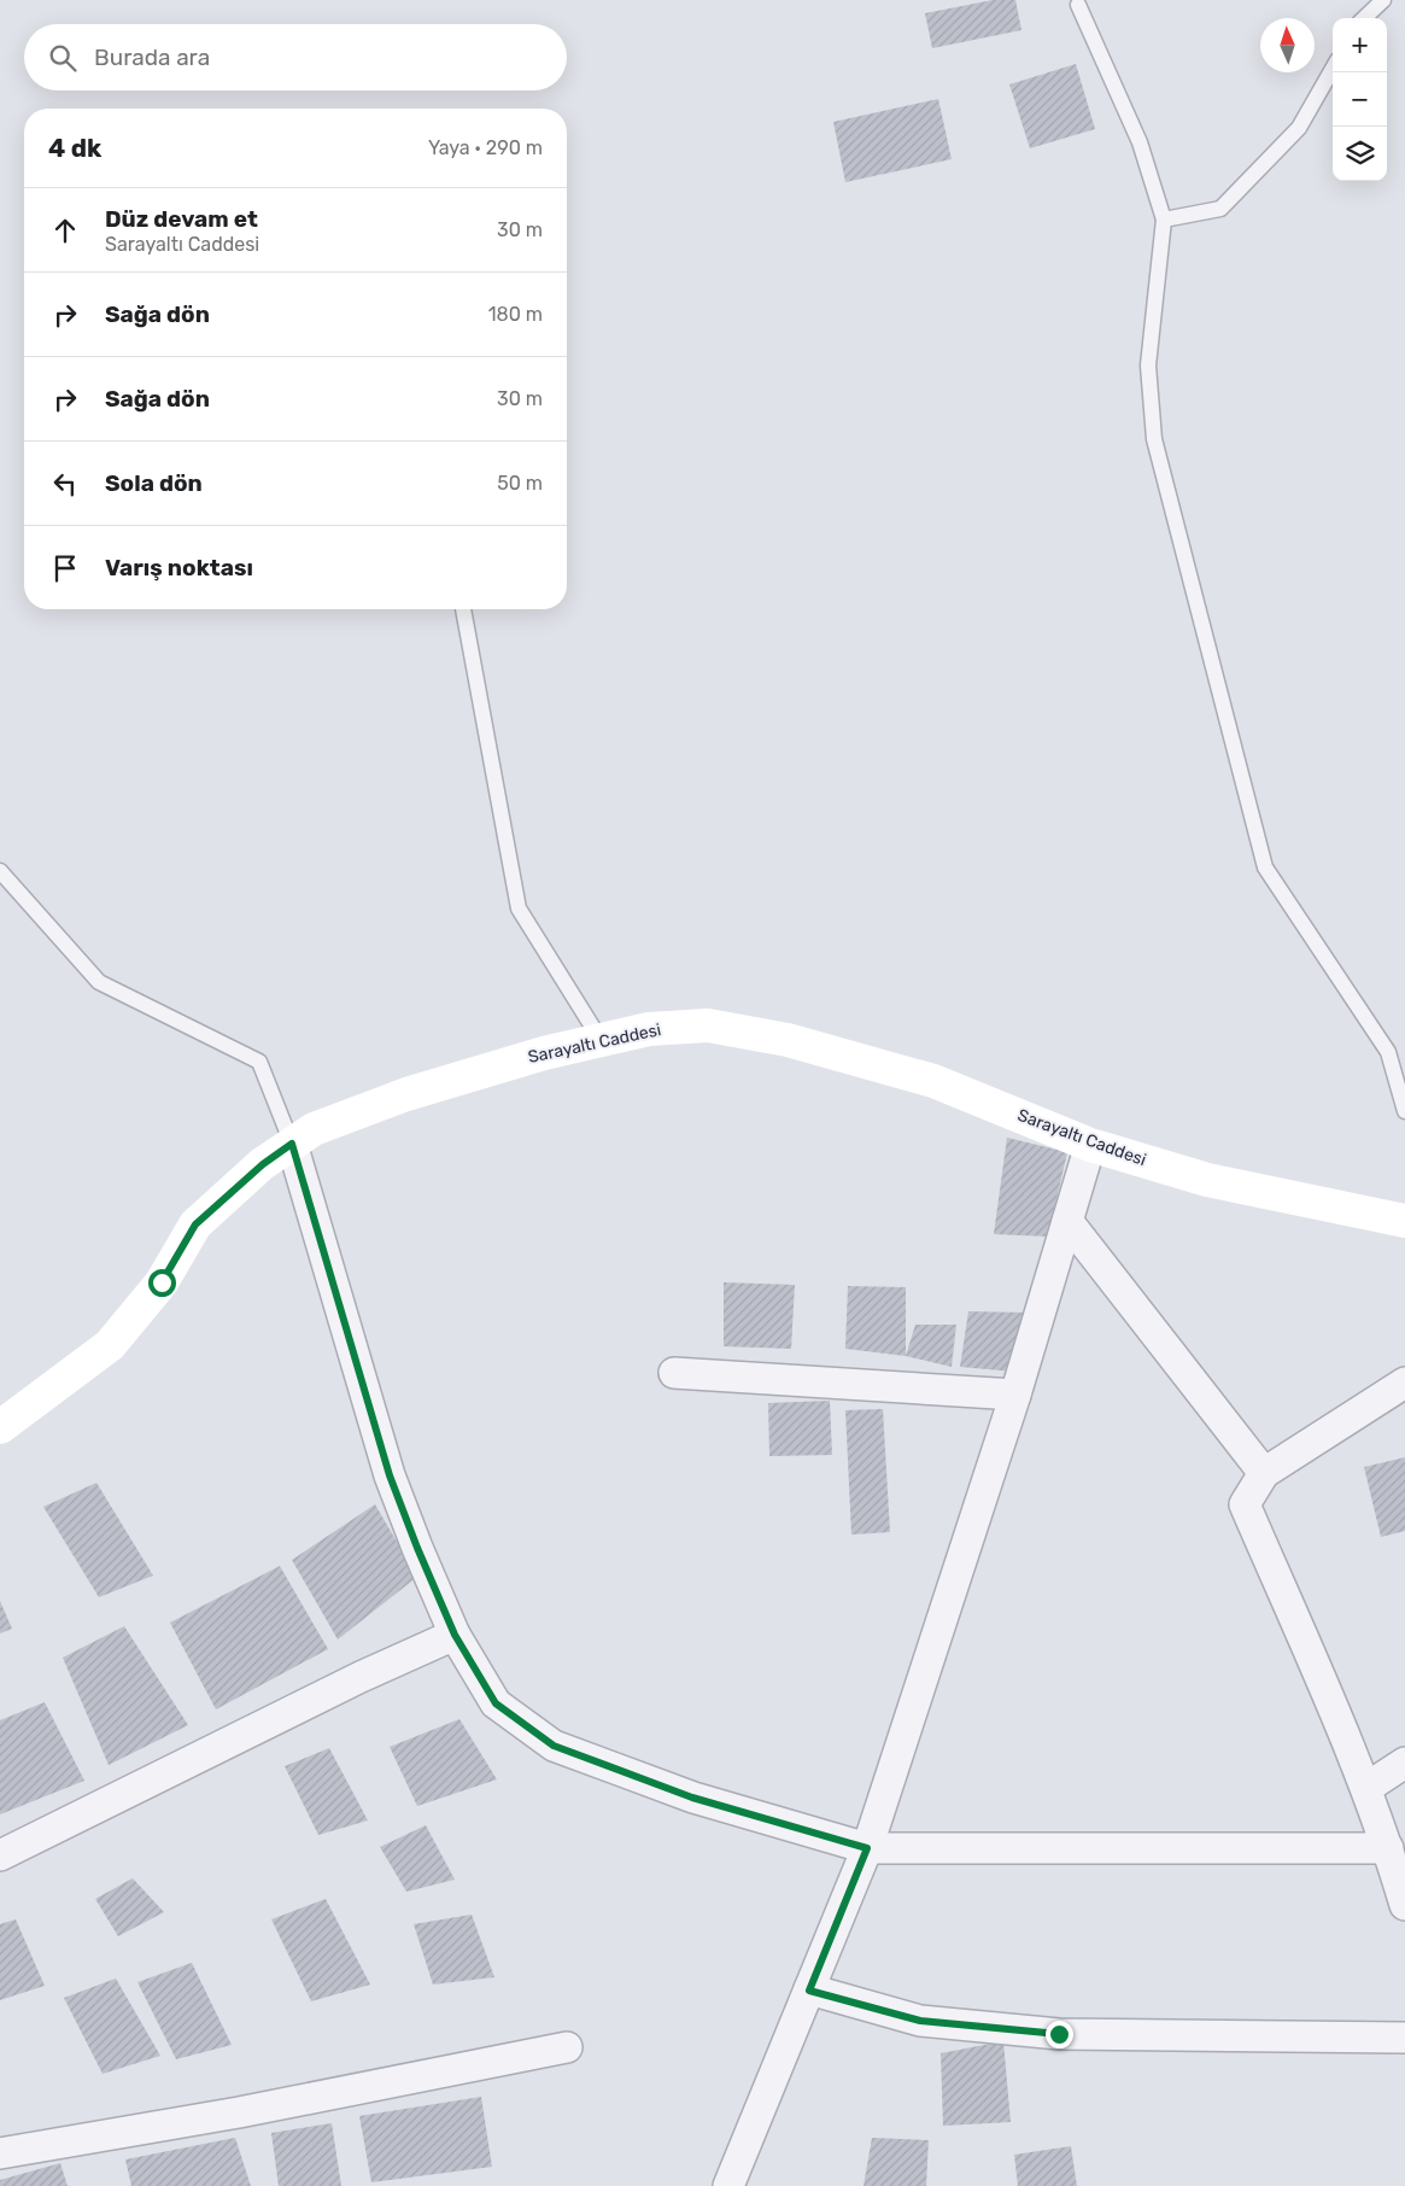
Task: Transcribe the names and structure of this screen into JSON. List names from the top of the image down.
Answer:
{
  "streets": {
    "street": ["Sarayaltı Caddesi"]
  },
  "north": "top",
  "page": {
    "map_buttons": ["+", "−"],
    "search": "Burada ara",
    "heading": ["4 dk", "Yaya · 290 m"],
    "list": [
      ["Düz devam et", "Sarayaltı Caddesi", "30 m"],
      ["Sağa dön", "180 m"],
      ["Sağa dön", "30 m"],
      ["Sola dön", "50 m"],
      "Varış noktası"
    ]
  }
}
